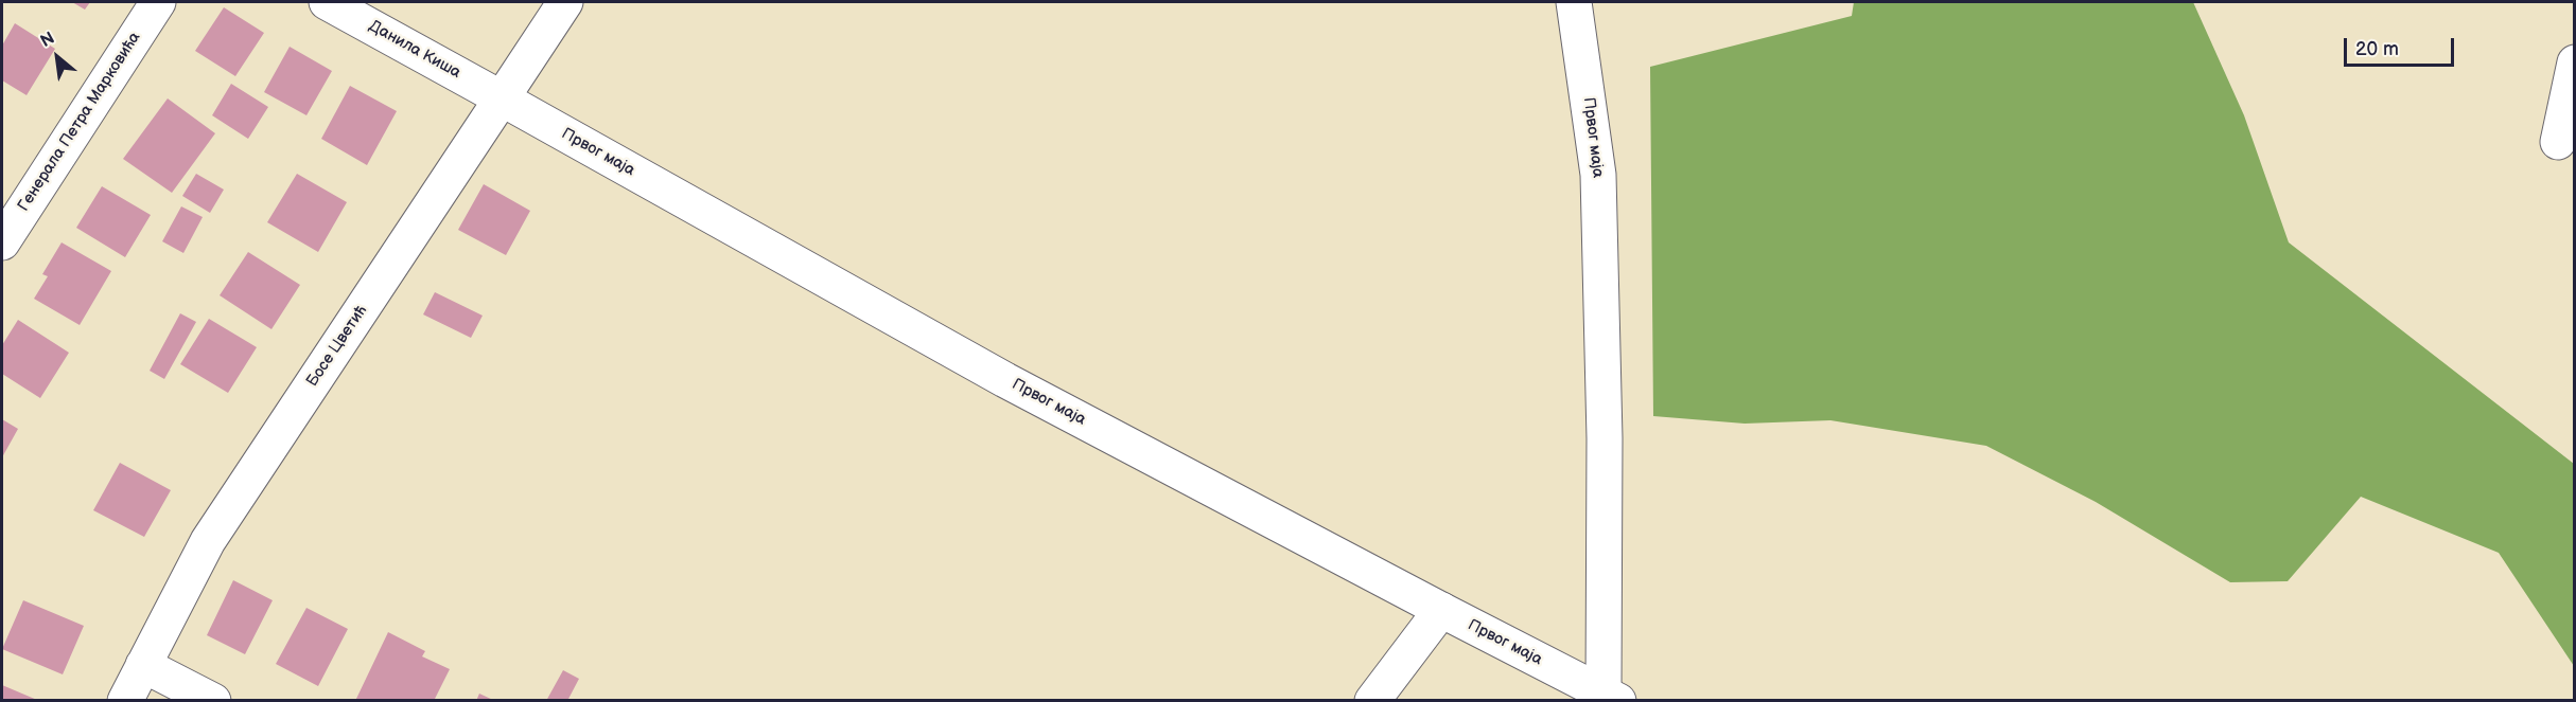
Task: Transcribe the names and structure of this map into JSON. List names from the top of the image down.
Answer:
{
  "streets": {
    "street": [
      "Данила Киша",
      "Генерала Петра Марковића",
      "Првог маја",
      "Босе Цветић"
    ]
  },
  "crossings": [
    ["Данила Киша", "Првог маја"],
    ["Данила Киша", "Босе Цветић"],
    ["Првог маја", "Босе Цветић"]
  ],
  "scale_bar": "20 m",
  "north": "top left"
}
